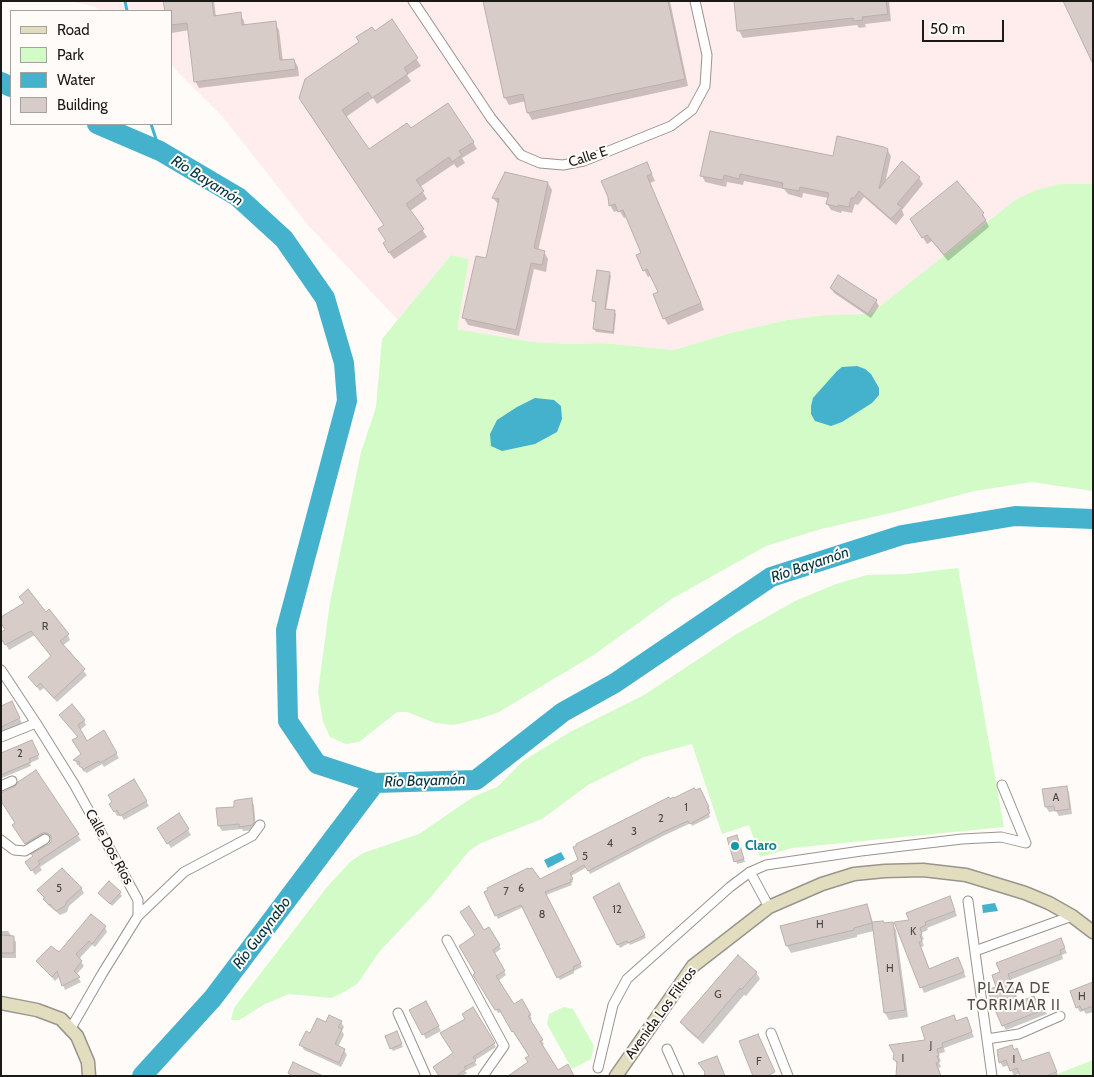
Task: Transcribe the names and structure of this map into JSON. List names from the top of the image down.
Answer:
{
  "streets": {
    "main road": ["Avenida Los Filtros"],
    "street": ["Calle E", "Calle Dos Ríos"]
  },
  "districts": ["PLAZA DE TORRIMAR II"],
  "water": ["Río Bayamón", "Río Guaynabo"],
  "places": ["Claro"],
  "house_numbers": [
    "R",
    "2",
    "A",
    "1",
    "2",
    "3",
    "4",
    "5",
    "5",
    "6",
    "7",
    "12",
    "8",
    "H",
    "K",
    "H",
    "G",
    "H",
    "J",
    "I",
    "I",
    "F"
  ],
  "legend": [
    "Road",
    "Park",
    "Water",
    "Building"
  ],
  "scale_bar": "50 m"
}
